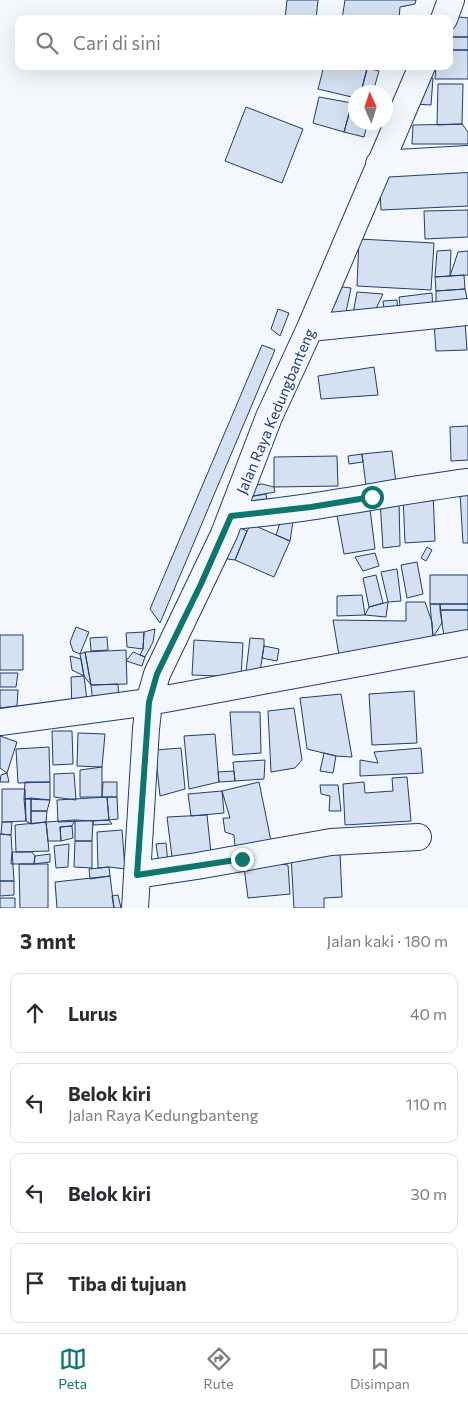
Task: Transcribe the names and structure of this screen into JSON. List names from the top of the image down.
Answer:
{
  "streets": {
    "street": ["Jalan Raya Kedungbanteng"]
  },
  "north": "top",
  "page": {
    "search": "Cari di sini",
    "heading": ["3 mnt", "Jalan kaki · 180 m"],
    "list": [
      ["Lurus", "40 m"],
      ["Belok kiri", "Jalan Raya Kedungbanteng", "110 m"],
      ["Belok kiri", "30 m"],
      "Tiba di tujuan"
    ],
    "nav": ["Peta", "Rute", "Disimpan"]
  }
}
